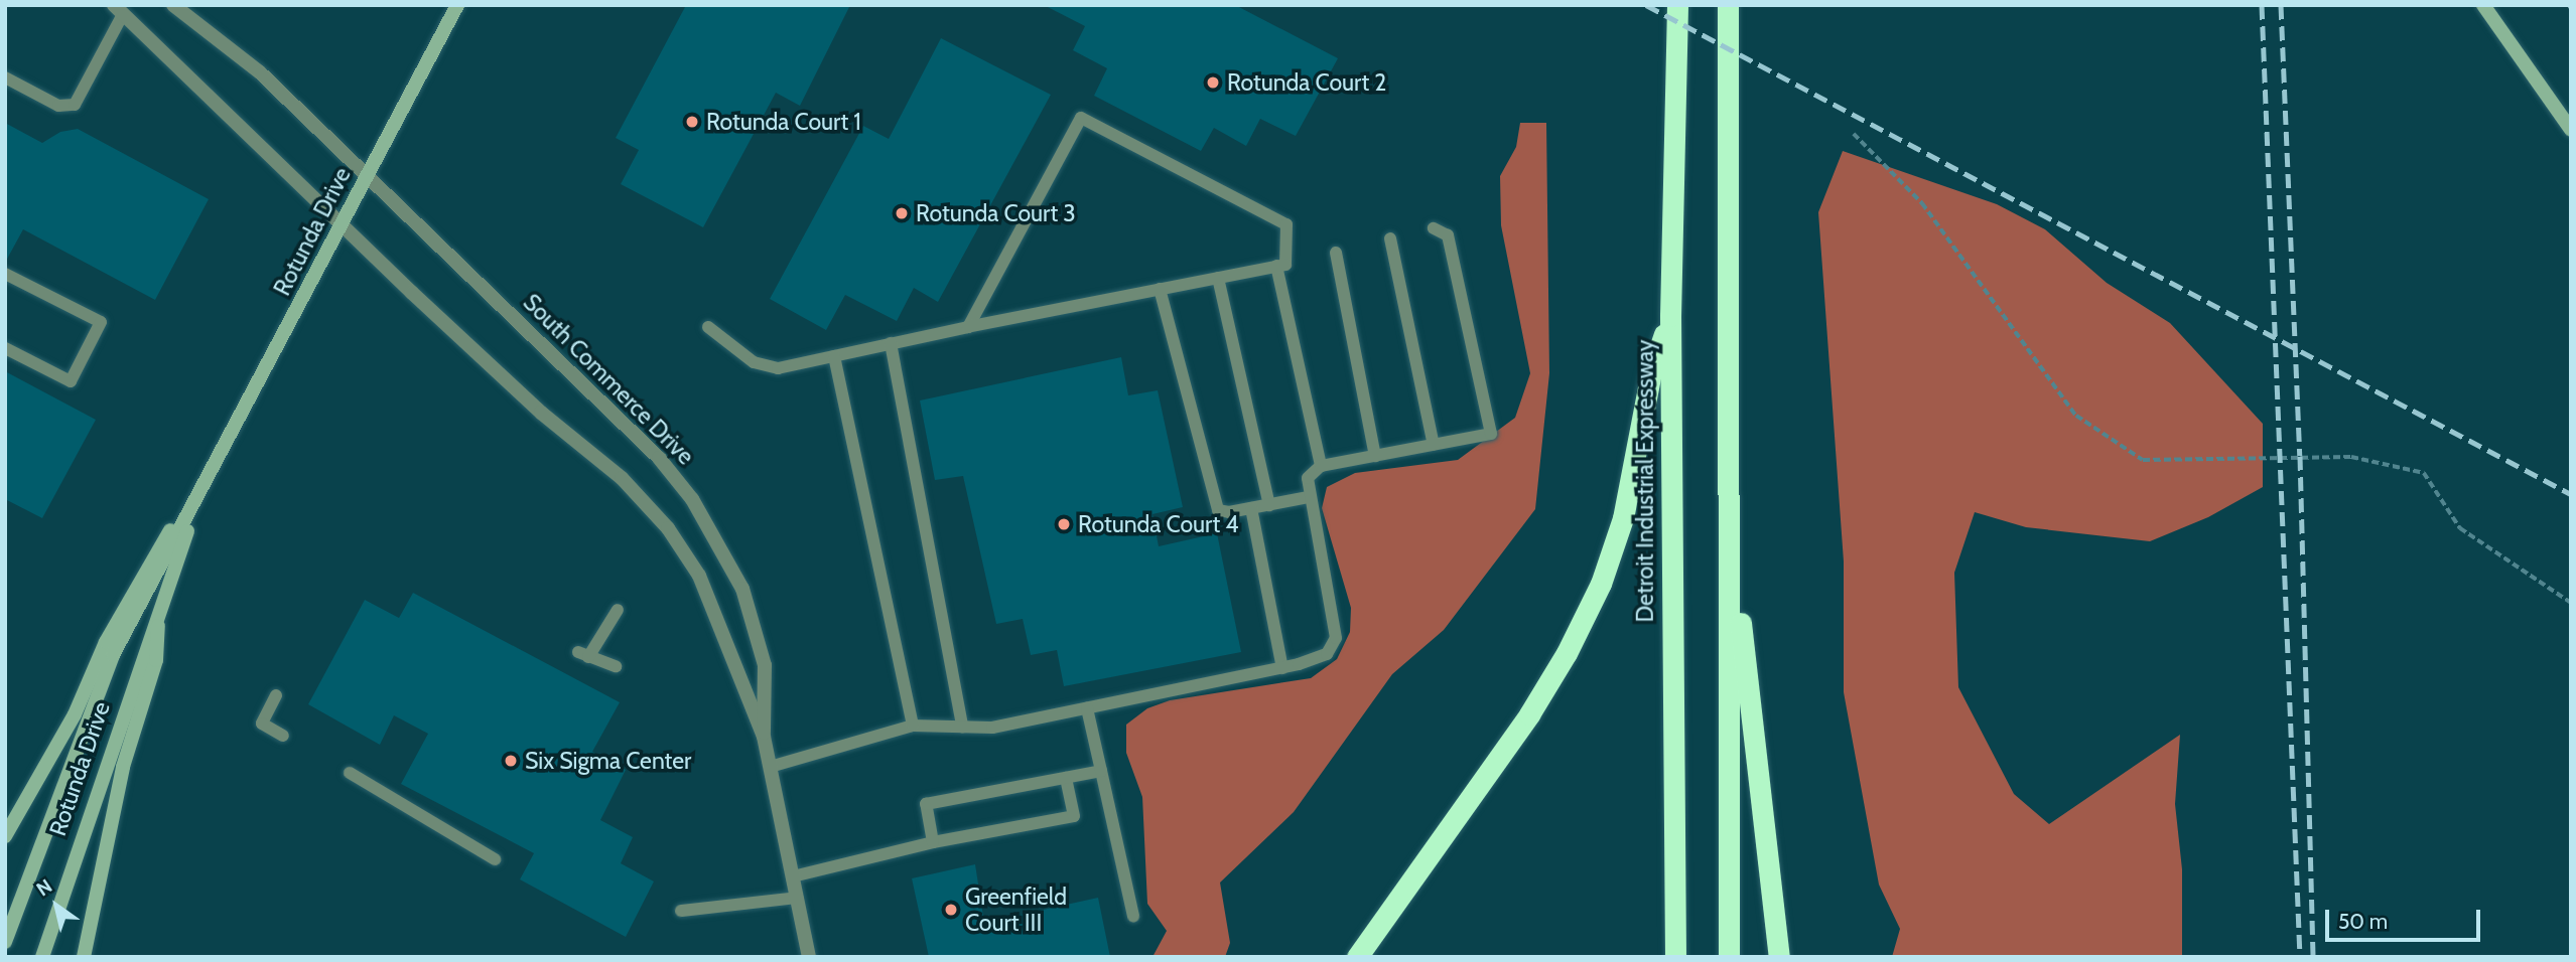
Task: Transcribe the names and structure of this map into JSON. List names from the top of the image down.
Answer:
{
  "streets": {
    "highway": ["Detroit Industrial Expressway"],
    "main road": ["Rotunda Drive"],
    "street": ["South Commerce Drive"]
  },
  "crossings": [
    ["Rotunda Drive", "South Commerce Drive"]
  ],
  "places": [
    "Rotunda Court 2",
    "Rotunda Court 1",
    "Rotunda Court 3",
    "Rotunda Court 4",
    "Six Sigma Center",
    "Greenfield Court III"
  ],
  "scale_bar": "50 m",
  "north": "top left"
}
